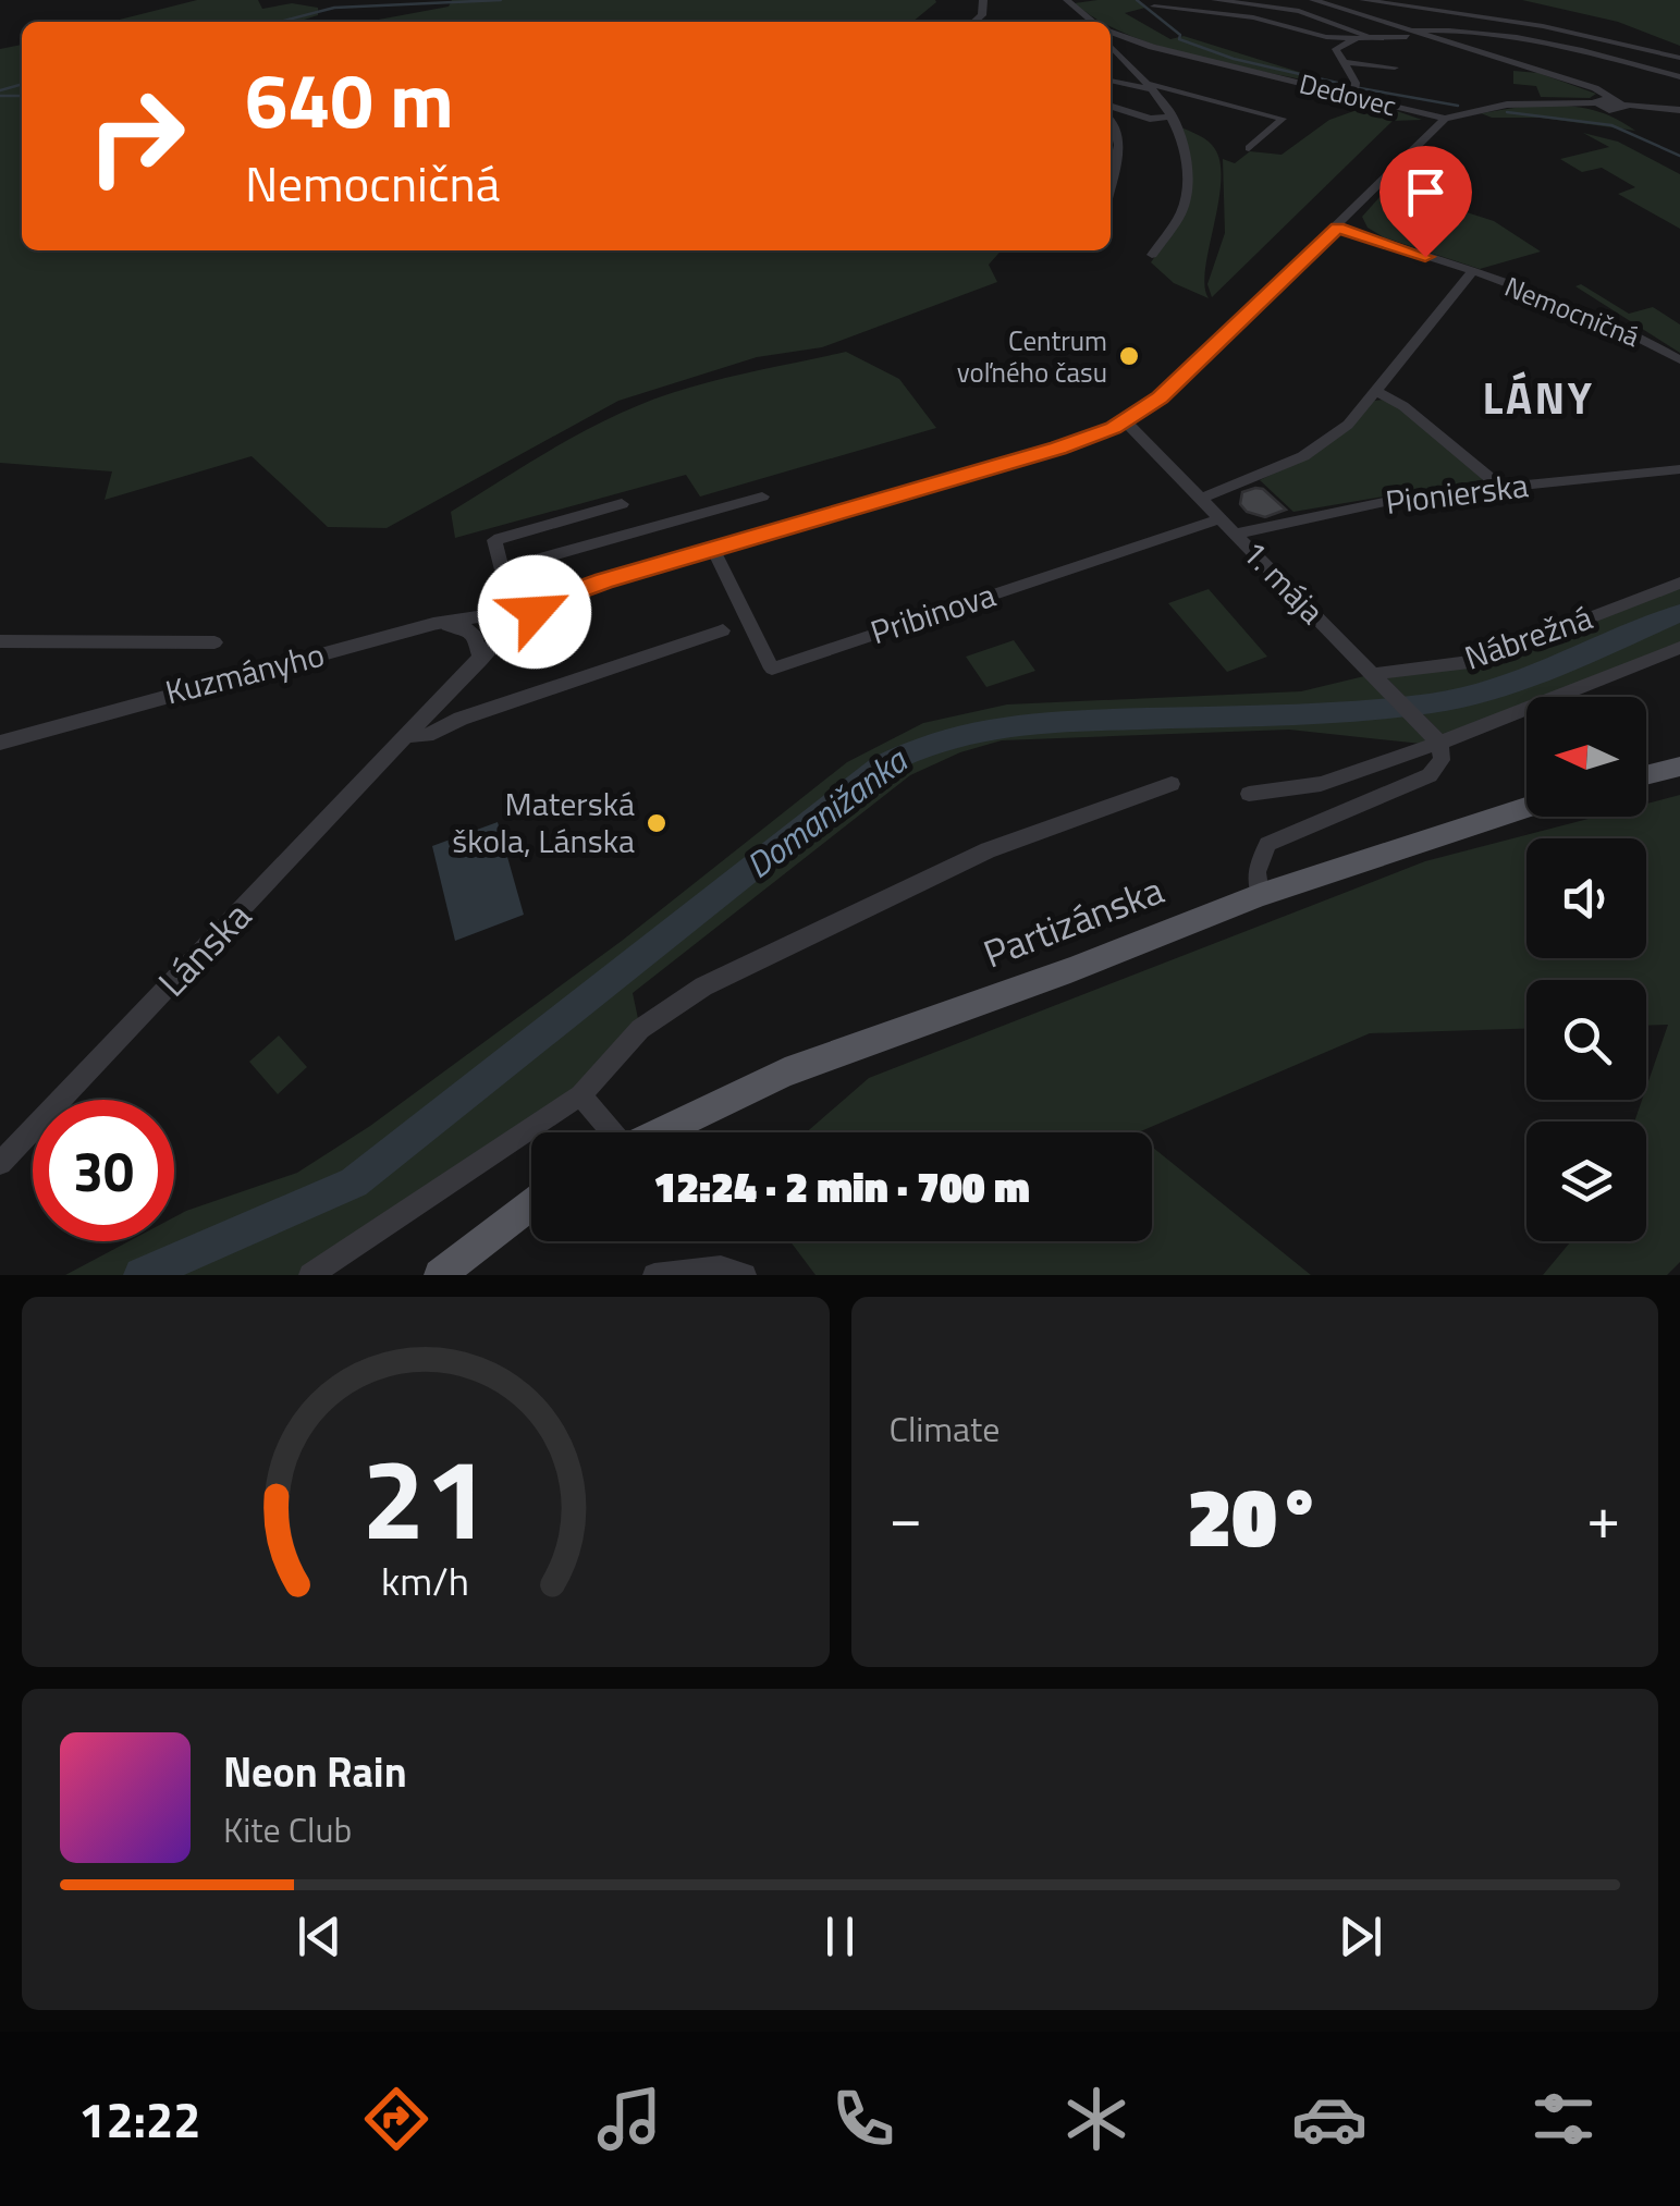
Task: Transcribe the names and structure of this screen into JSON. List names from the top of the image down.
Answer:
{
  "streets": {
    "main road": ["Partizánska"],
    "street": [
      "Dedovec",
      "Nemocničná",
      "Pionierska",
      "1. mája",
      "Pribinova",
      "Nábrežná",
      "Kuzmányho",
      "Lánska"
    ]
  },
  "crossings": [
    ["Pionierska", "1. mája"],
    ["1. mája", "Pribinova"],
    ["1. mája", "Nábrežná"],
    ["Kuzmányho", "Lánska"]
  ],
  "districts": ["LÁNY"],
  "water": ["Domanižanka"],
  "places": ["Centrum voľného času", "Materská škola, Lánska"],
  "north": "left",
  "page": {
    "turn": ["640 m", "Nemocničná"],
    "limit": "30",
    "trip": "12:24 · 2 min · 700 m",
    "tile": "Climate",
    "heat": ["−", "20°", "+"],
    "song": ["Neon Rain", "Kite Club"],
    "tabs": "12:22",
    "gauge": ["21", "km/h"]
  }
}
